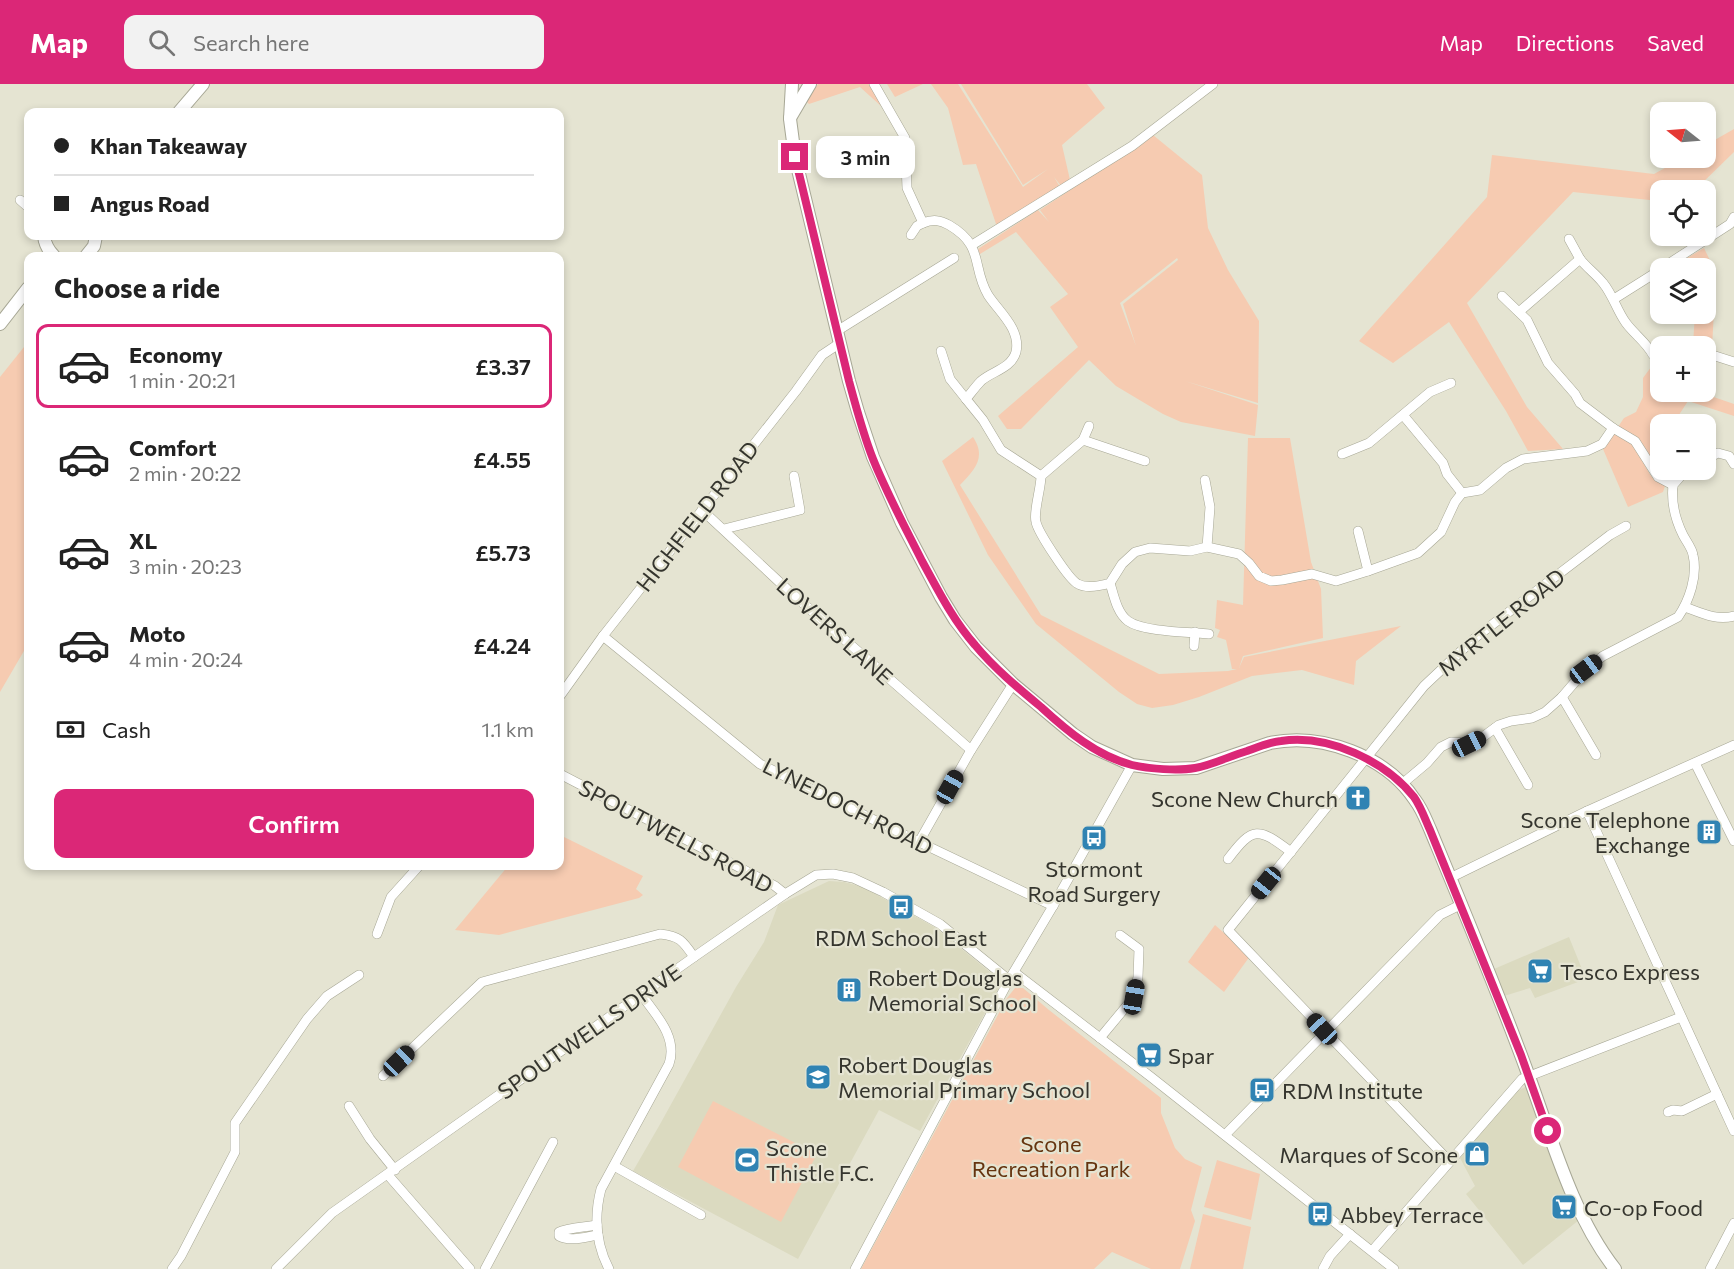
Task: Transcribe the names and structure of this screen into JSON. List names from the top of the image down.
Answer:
{
  "streets": {
    "street": [
      "HIGHFIELD ROAD",
      "MYRTLE ROAD",
      "LOVERS LANE",
      "LYNEDOCH ROAD",
      "SPOUTWELLS ROAD",
      "SPOUTWELLS DRIVE"
    ]
  },
  "crossings": [
    ["HIGHFIELD ROAD", "LOVERS LANE"],
    ["HIGHFIELD ROAD", "LYNEDOCH ROAD"],
    ["SPOUTWELLS ROAD", "SPOUTWELLS DRIVE"]
  ],
  "parks": ["Scone Recreation Park"],
  "places": {
    "church": ["Scone New Church"],
    "building": ["Scone Telephone Exchange", "Robert Douglas Memorial School"],
    "bus stop": [
      "Stormont Road Surgery",
      "RDM School East",
      "RDM Institute",
      "Abbey Terrace"
    ],
    "supermarket": ["Tesco Express", "Spar", "Co-op Food"],
    "school or university": ["Robert Douglas Memorial Primary School"],
    "shop": ["Marques of Scone"],
    "sports": ["Scone Thistle F.C."]
  },
  "north": "left",
  "page": {
    "header": "Map",
    "search": "Search here",
    "nav": ["Map", "Directions", "Saved"],
    "map_buttons": ["+", "−"],
    "banner": ["Khan Takeaway", "Angus Road"],
    "bubble": "3 min",
    "heading": "Choose a ride",
    "list": [
      {
        "name": "Economy",
        "note": "1 min · 20:21",
        "value": "£3.37"
      },
      {
        "name": "Comfort",
        "note": "2 min · 20:22",
        "value": "£4.55"
      },
      {
        "name": "XL",
        "note": "3 min · 20:23",
        "value": "£5.73"
      },
      {
        "name": "Moto",
        "note": "4 min · 20:24",
        "value": "£4.24"
      }
    ],
    "pay": ["Cash", "1.1 km"],
    "buttons": "Confirm"
  }
}
